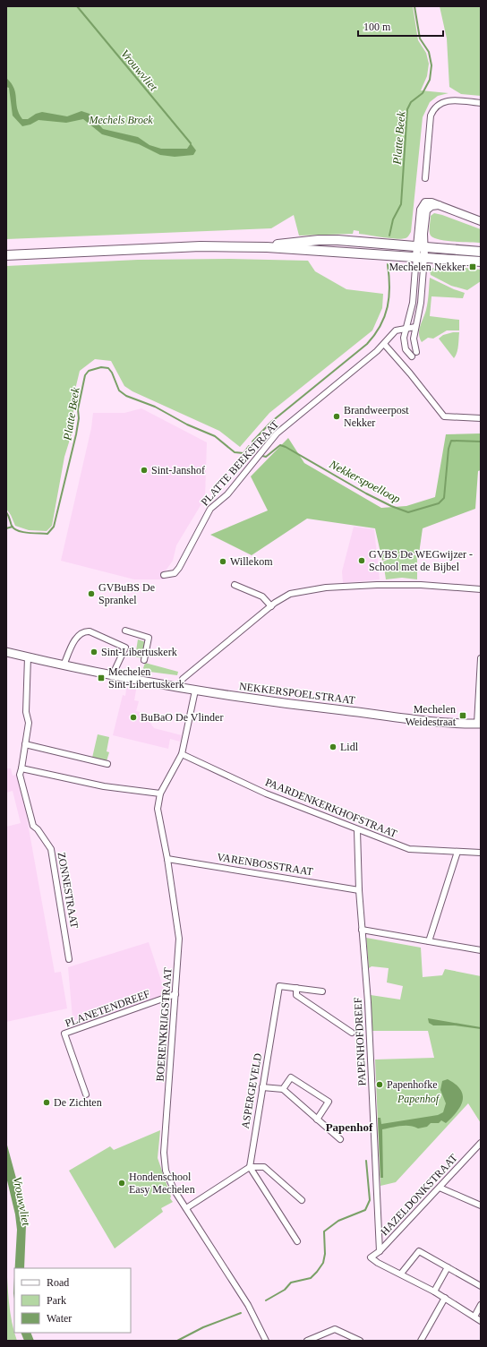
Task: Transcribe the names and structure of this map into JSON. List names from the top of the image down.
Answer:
{
  "streets": {
    "main road": ["NEKKERSPOELSTRAAT"],
    "street": [
      "PLATTE BEEKSTRAAT",
      "PAARDENKERKHOFSTRAAT",
      "VARENBOSSTRAAT",
      "ZONNESTRAAT",
      "PLANETENDREEF",
      "BOERENKRIJGSTRAAT",
      "PAPENHOFDREEF",
      "ASPERGEVELD",
      "HAZELDONKSTRAAT"
    ]
  },
  "crossings": [
    ["NEKKERSPOELSTRAAT", "ZONNESTRAAT"],
    ["NEKKERSPOELSTRAAT", "BOERENKRIJGSTRAAT"],
    ["PAARDENKERKHOFSTRAAT", "BOERENKRIJGSTRAAT"],
    ["PAARDENKERKHOFSTRAAT", "PAPENHOFDREEF"],
    ["VARENBOSSTRAAT", "BOERENKRIJGSTRAAT"],
    ["VARENBOSSTRAAT", "PAPENHOFDREEF"],
    ["PLANETENDREEF", "BOERENKRIJGSTRAAT"],
    ["PAPENHOFDREEF", "HAZELDONKSTRAAT"]
  ],
  "districts": ["Papenhof"],
  "water": ["Vrouwvliet", "Platte Beek", "Nekkerspoelloop"],
  "parks": ["Mechels Broek", "Papenhof"],
  "places": {
    "transit": ["Mechelen Nekker", "Mechelen Sint-Libertuskerk", "Mechelen Weidestraat"],
    "other": [
      "Brandweerpost Nekker",
      "Sint-Janshof",
      "GVBS De WEGwijzer - School met de Bijbel",
      "Willekom",
      "GVBuBS De Sprankel",
      "Sint-Libertuskerk",
      "BuBaO De Vlinder",
      "Lidl",
      "Papenhofke",
      "De Zichten",
      "Hondenschool Easy Mechelen"
    ]
  },
  "legend": ["Road", "Park", "Water"],
  "scale_bar": "100 m"
}
